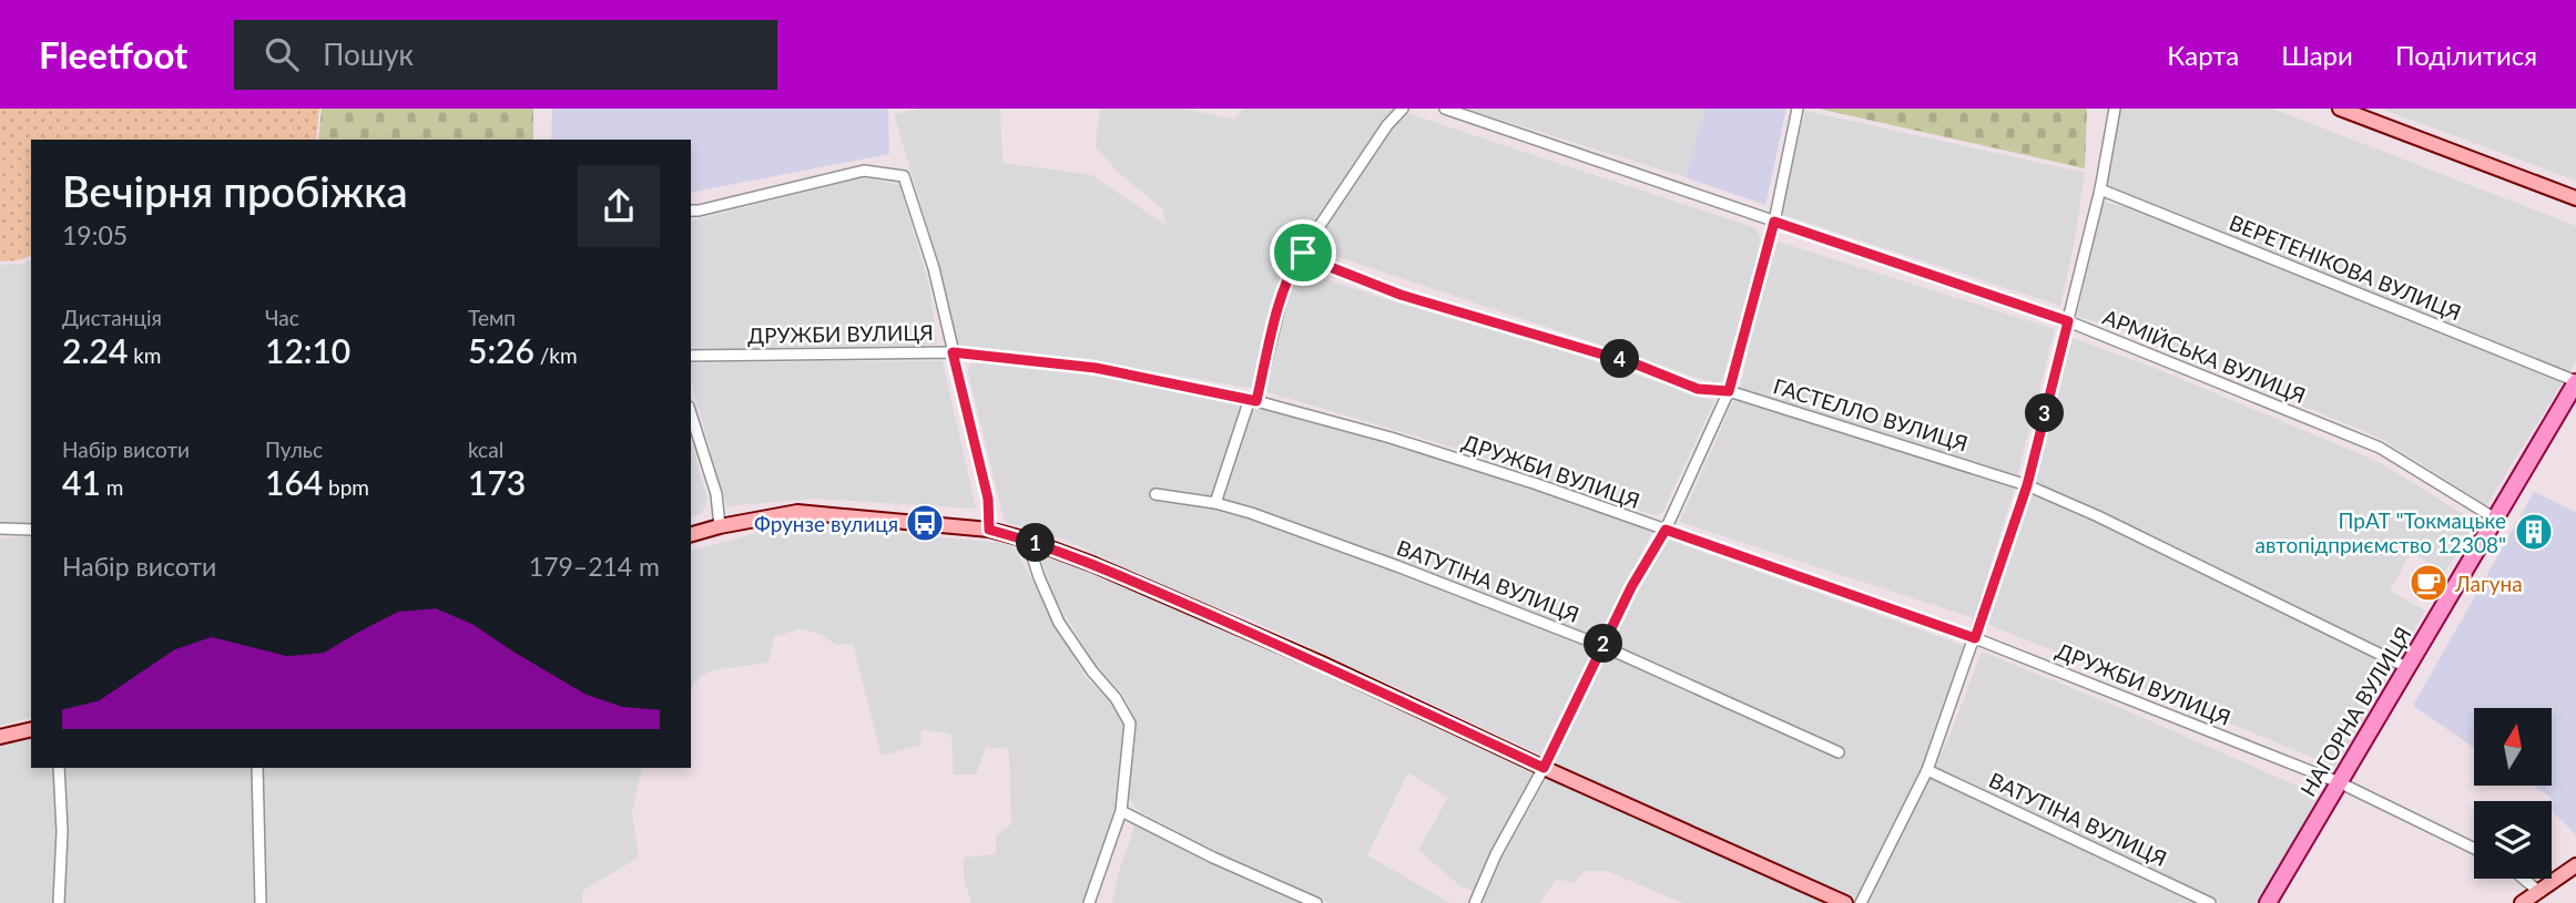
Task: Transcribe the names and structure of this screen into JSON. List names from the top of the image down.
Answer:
{
  "streets": {
    "main road": ["НАГОРНА ВУЛИЦЯ"],
    "street": [
      "ВЕРЕТЕНІКОВА ВУЛИЦЯ",
      "ДРУЖБИ ВУЛИЦЯ",
      "АРМІЙСЬКА ВУЛИЦЯ",
      "ГАСТЕЛЛО ВУЛИЦЯ",
      "ВАТУТІНА ВУЛИЦЯ"
    ]
  },
  "crossings": [
    ["ВЕРЕТЕНІКОВА ВУЛИЦЯ", "НАГОРНА ВУЛИЦЯ"],
    ["ДРУЖБИ ВУЛИЦЯ", "НАГОРНА ВУЛИЦЯ"],
    ["АРМІЙСЬКА ВУЛИЦЯ", "НАГОРНА ВУЛИЦЯ"],
    ["ГАСТЕЛЛО ВУЛИЦЯ", "НАГОРНА ВУЛИЦЯ"]
  ],
  "places": {
    "bus stop": ["Фрунзе вулиця"],
    "building": ["ПрАТ \"Токмацьке автопідприємство 12308\""],
    "cafe": ["Лагуна"]
  },
  "north": "top",
  "page": {
    "header": "Fleetfoot",
    "search": "Пошук",
    "nav": ["Карта", "Шари", "Поділитися"],
    "heading": ["Вечірня пробіжка", "19:05"],
    "stats": [
      ["Дистанція", "2.24 km"],
      ["Час", "12:10"],
      ["Темп", "5:26 /km"],
      ["Набір висоти", "41 m"],
      ["Пульс", "164 bpm"],
      ["kcal", "173"]
    ],
    "pins": [
      "4",
      "3",
      "1",
      "2"
    ],
    "chart": ["Набір висоти", "179–214 m"]
  }
}
